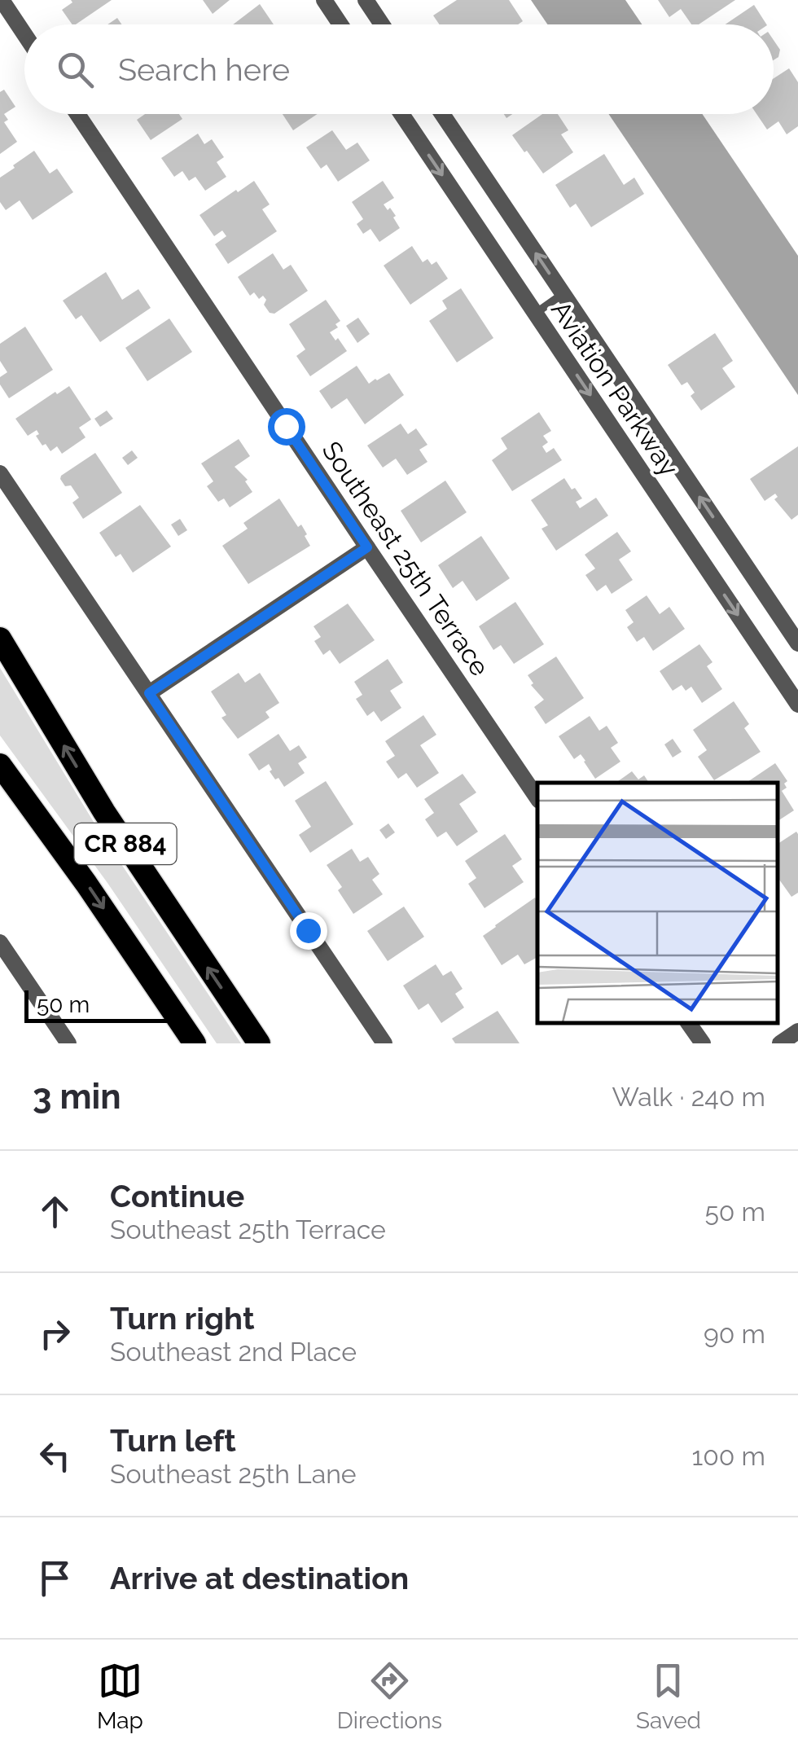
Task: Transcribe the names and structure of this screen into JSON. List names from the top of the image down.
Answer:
{
  "streets": {
    "highway": ["CR 884"],
    "street": ["Aviation Parkway", "Southeast 25th Terrace"]
  },
  "scale_bar": "50 m",
  "page": {
    "search": "Search here",
    "scale": "50 m",
    "heading": ["3 min", "Walk · 240 m"],
    "list": [
      ["Continue", "Southeast 25th Terrace", "50 m"],
      ["Turn right", "Southeast 2nd Place", "90 m"],
      ["Turn left", "Southeast 25th Lane", "100 m"],
      "Arrive at destination"
    ],
    "nav": ["Map", "Directions", "Saved"]
  }
}
